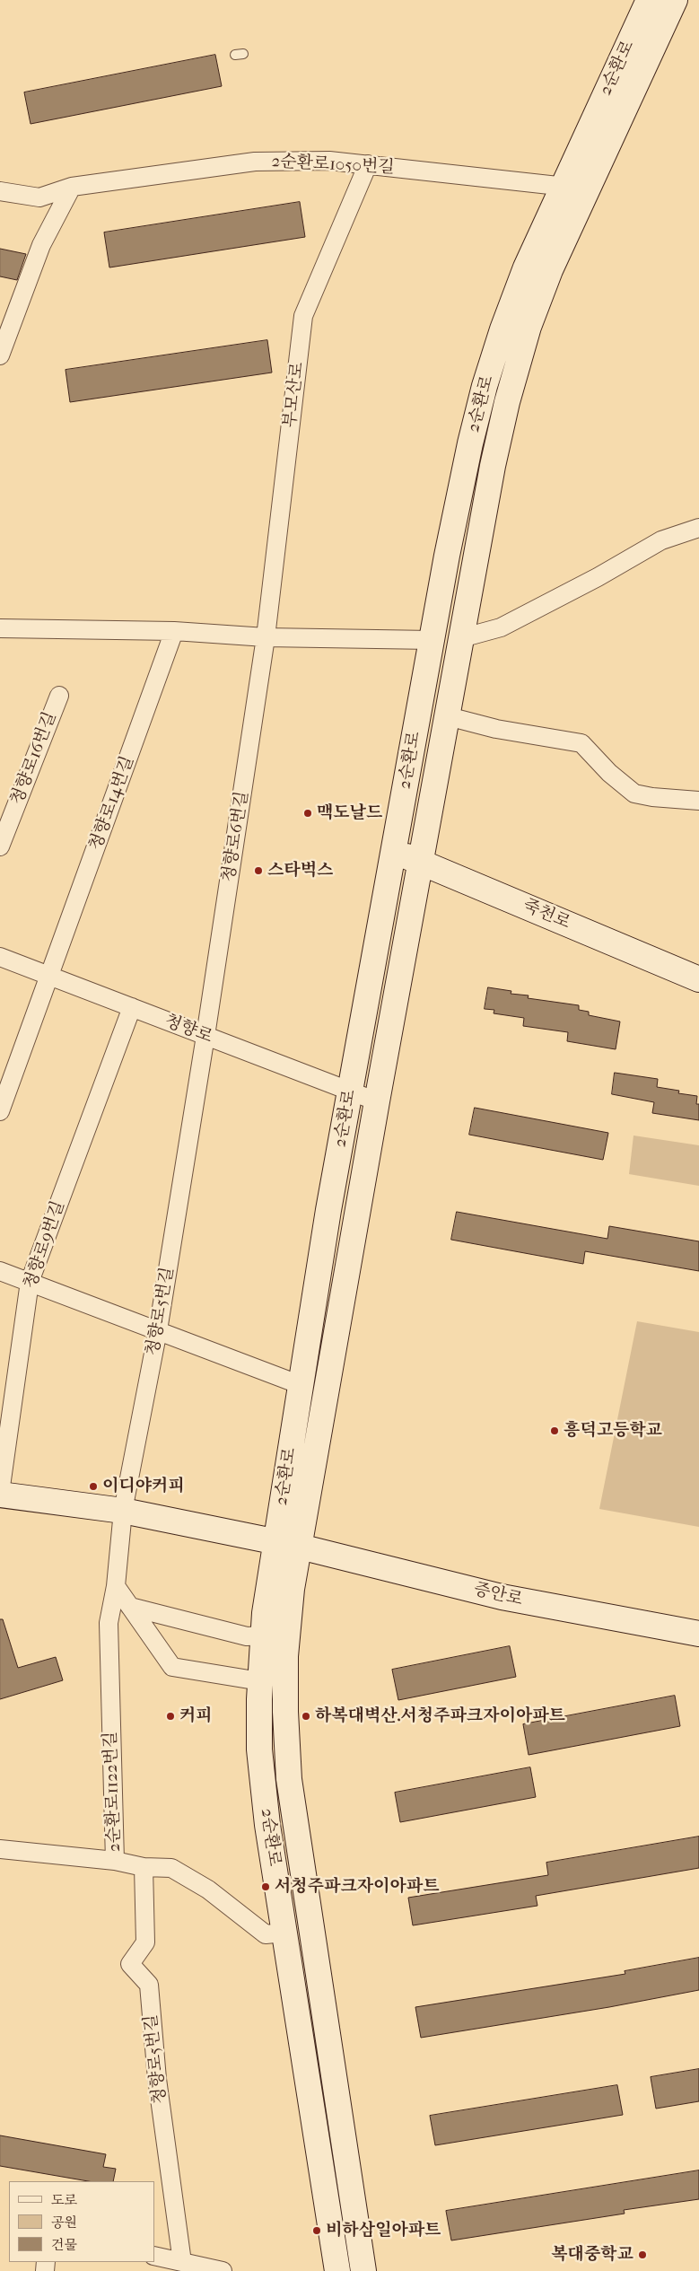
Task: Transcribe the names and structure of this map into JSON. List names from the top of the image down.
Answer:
{
  "streets": {
    "main road": ["2순환로", "죽천로", "증안로"],
    "street": [
      "2순환로1050번길",
      "부모산로",
      "청향로16번길",
      "청향로14번길",
      "청향로6번길",
      "청향로",
      "청향로9번길",
      "청향로5번길",
      "2순환로1122번길"
    ]
  },
  "crossings": [
    ["2순환로", "2순환로1050번길"],
    ["2순환로", "죽천로"],
    ["2순환로", "청향로"],
    ["2순환로", "증안로"],
    ["2순환로", "2순환로1122번길"],
    ["2순환로1050번길", "부모산로"],
    ["부모산로", "청향로6번길"],
    ["청향로14번길", "청향로"],
    ["청향로6번길", "청향로"],
    ["청향로6번길", "청향로5번길"],
    ["청향로", "청향로9번길"],
    ["청향로", "청향로5번길"],
    ["청향로9번길", "증안로"],
    ["청향로5번길", "증안로"],
    ["청향로5번길", "2순환로1122번길"]
  ],
  "places": [
    "맥도날드",
    "스타벅스",
    "흥덕고등학교",
    "이디야커피",
    "커피",
    "하복대벽산.서청주파크자이아파트",
    "서청주파크자이아파트",
    "비하삼일아파트",
    "복대중학교"
  ],
  "legend": ["도로", "공원", "건물"]
}
